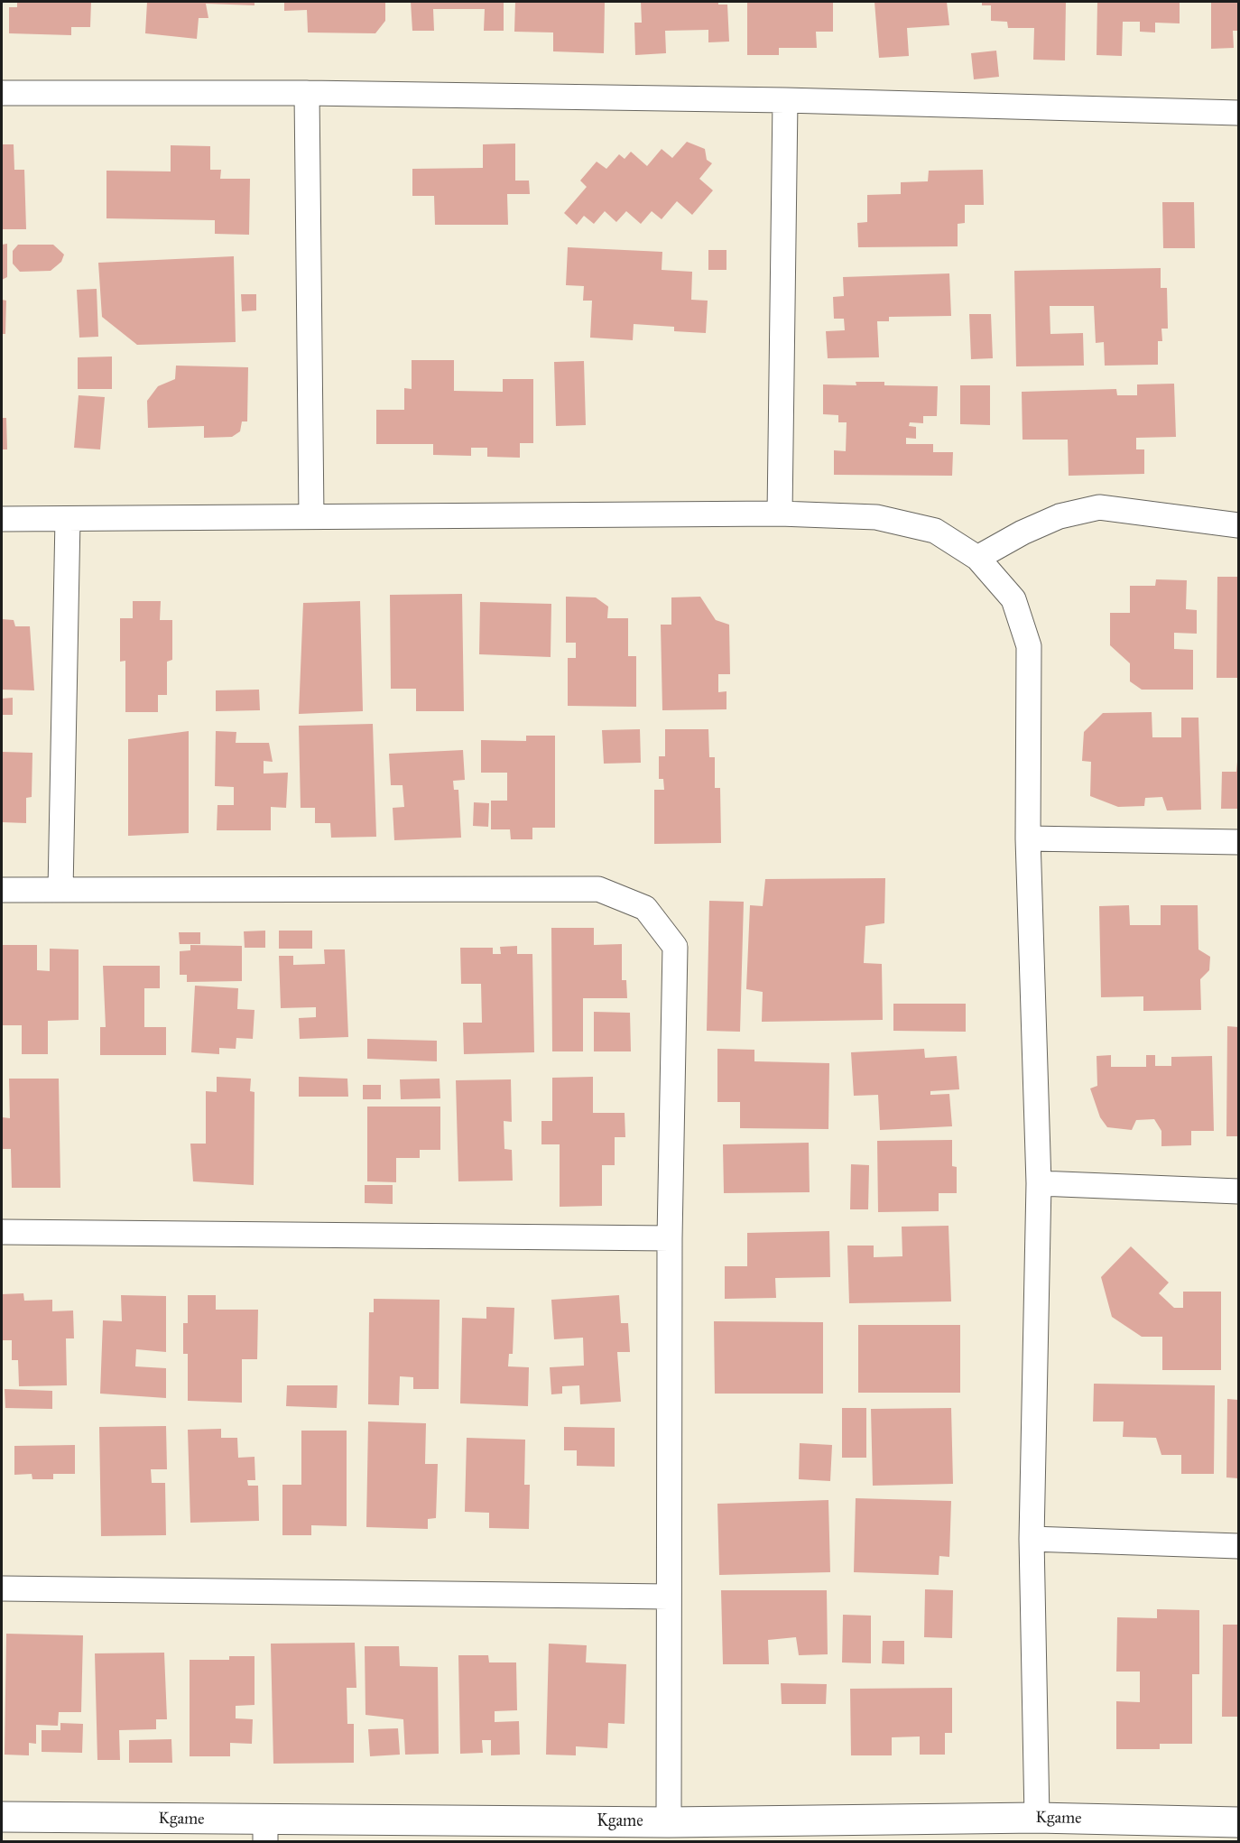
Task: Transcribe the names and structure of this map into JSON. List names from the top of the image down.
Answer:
{
  "streets": {
    "street": ["Kgame"]
  }
}
